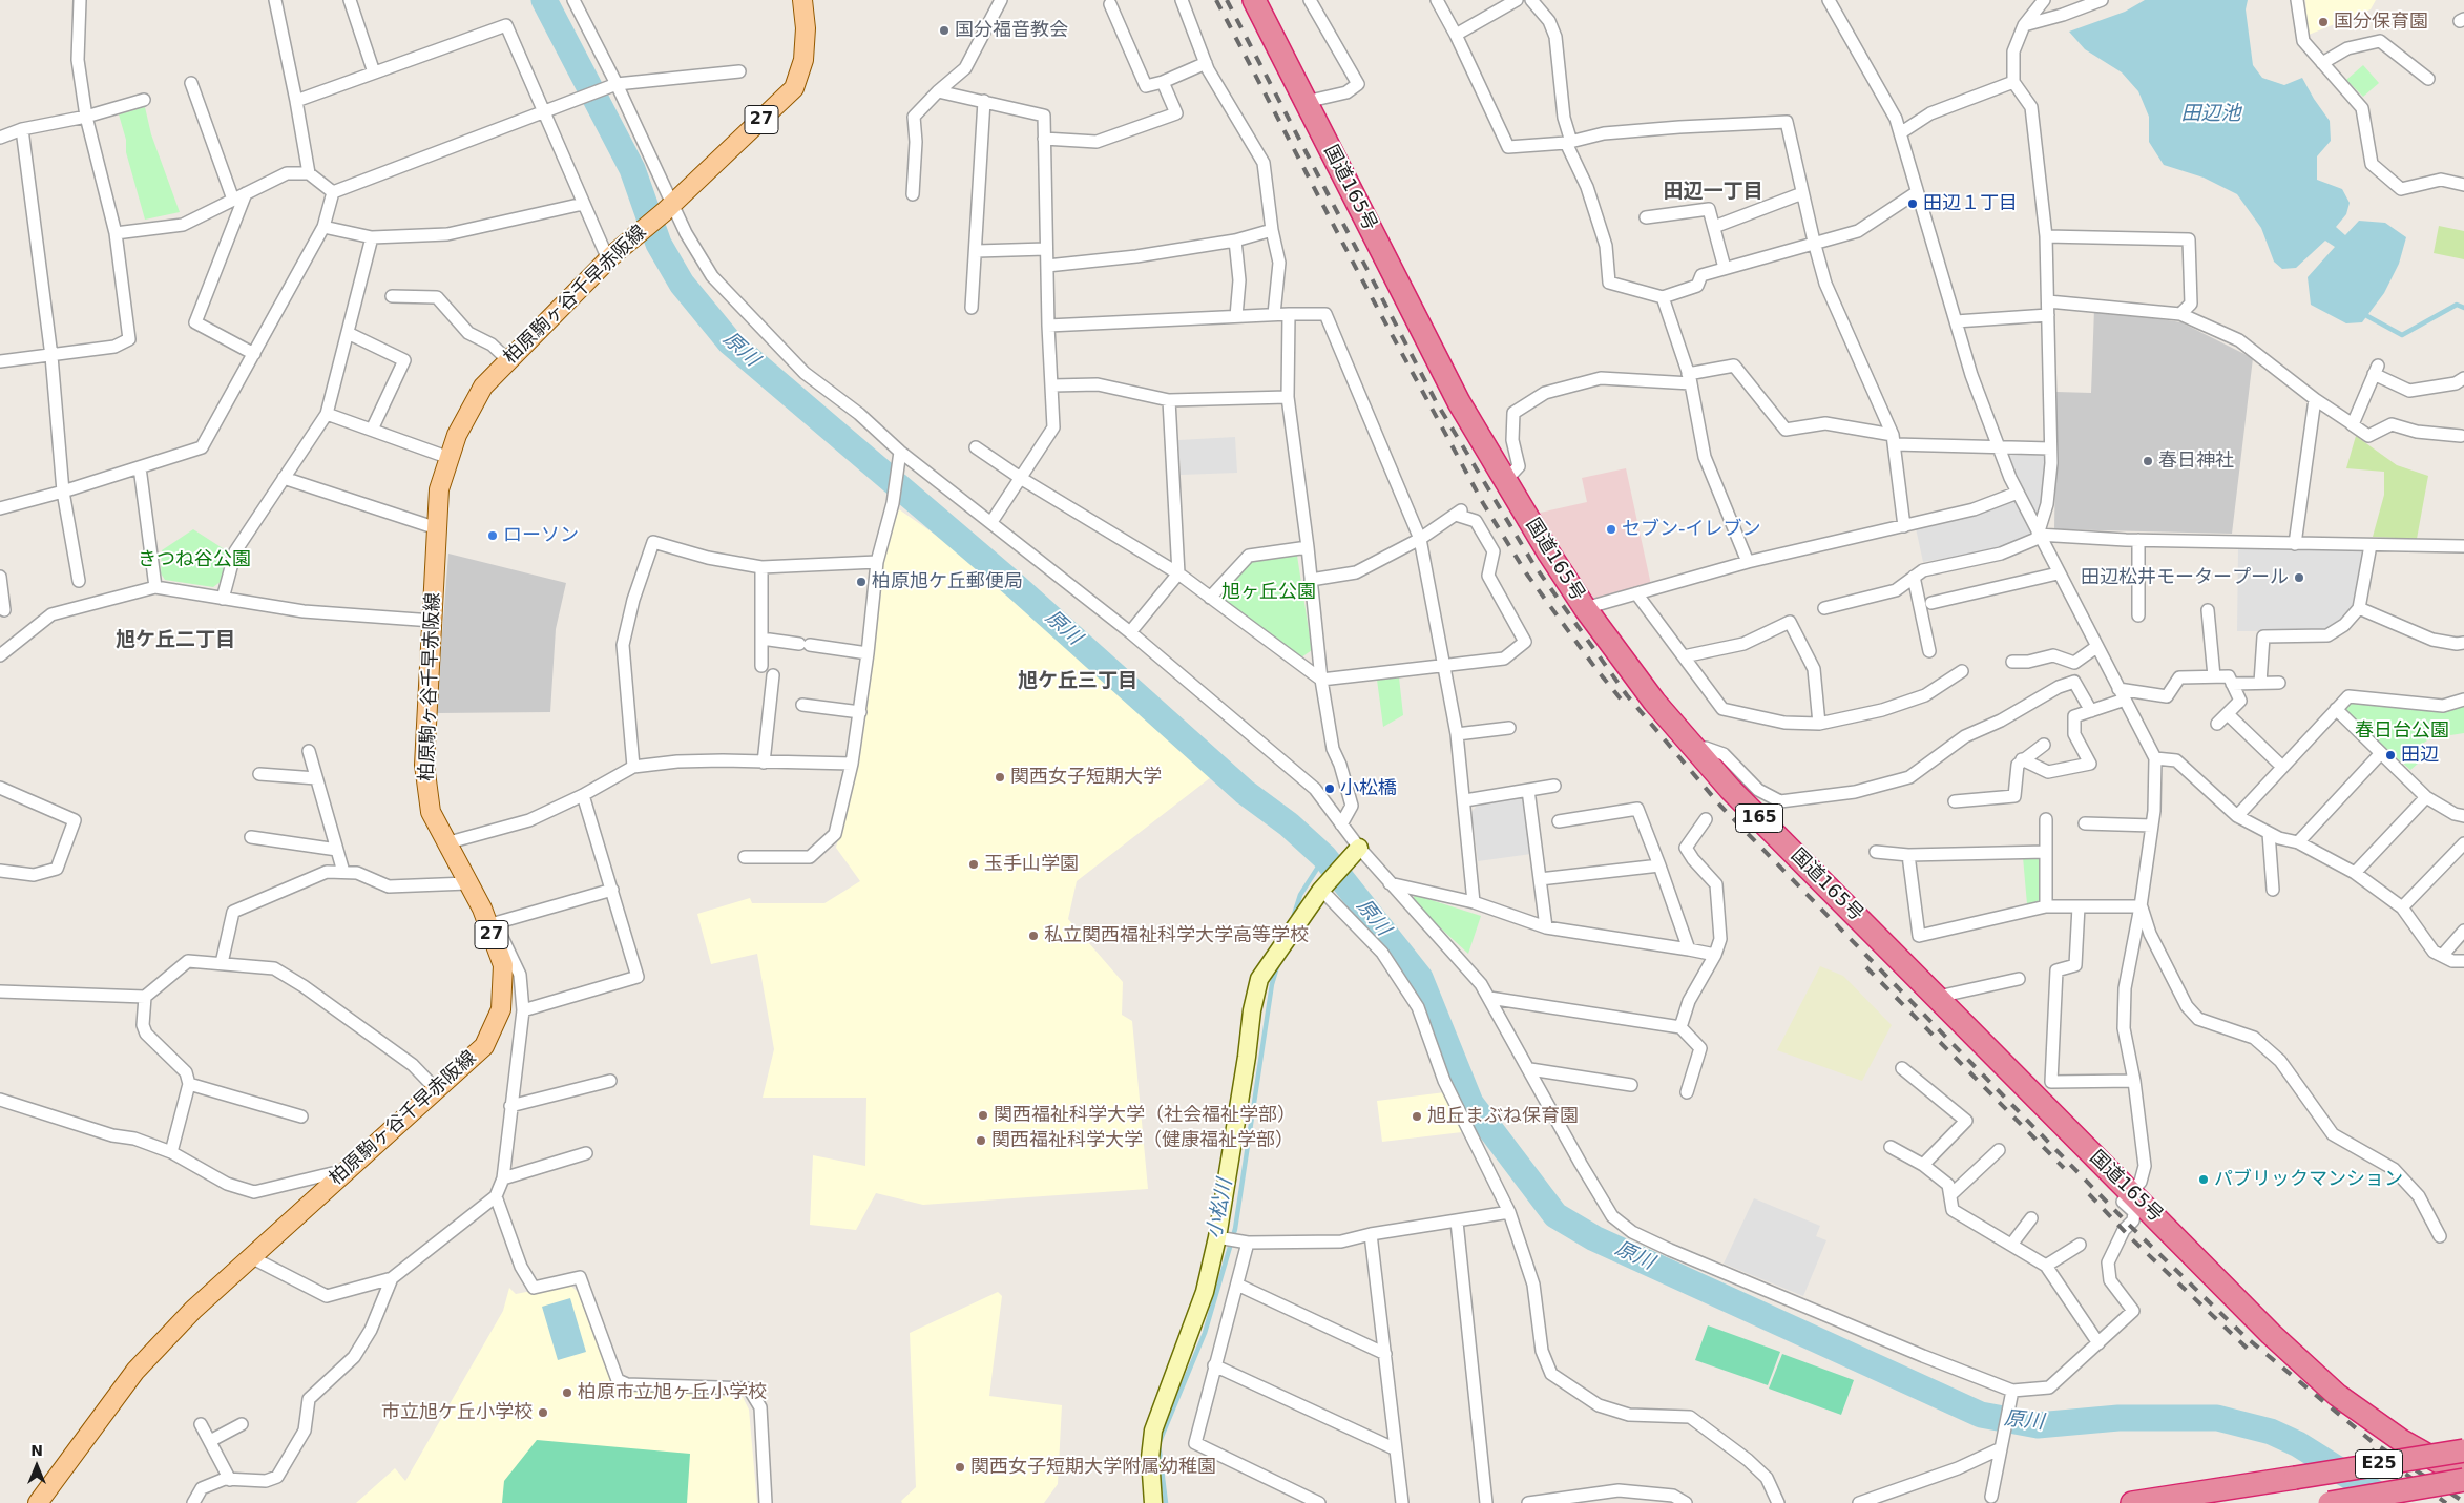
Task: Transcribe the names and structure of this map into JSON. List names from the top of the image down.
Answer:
{
  "streets": {
    "highway": ["国道165号", "165", "E25"],
    "main road": ["27", "柏原駒ヶ谷千早赤阪線"]
  },
  "districts": ["田辺一丁目", "旭ケ丘二丁目", "旭ケ丘三丁目"],
  "water": ["田辺池", "原川", "小松川"],
  "parks": ["きつね谷公園", "旭ヶ丘公園", "春日台公園"],
  "places": [
    "国分保育園",
    "国分福音教会",
    "田辺１丁目",
    "春日神社",
    "セブン-イレブン",
    "ローソン",
    "田辺松井モータープール",
    "柏原旭ケ丘郵便局",
    "田辺",
    "関西女子短期大学",
    "小松橋",
    "玉手山学園",
    "私立関西福祉科学大学高等学校",
    "関西福祉科学大学（社会福祉学部）",
    "旭丘まぶね保育園",
    "関西福祉科学大学（健康福祉学部）",
    "パブリックマンション",
    "柏原市立旭ヶ丘小学校",
    "市立旭ケ丘小学校",
    "関西女子短期大学附属幼稚園"
  ],
  "north": "top"
}
